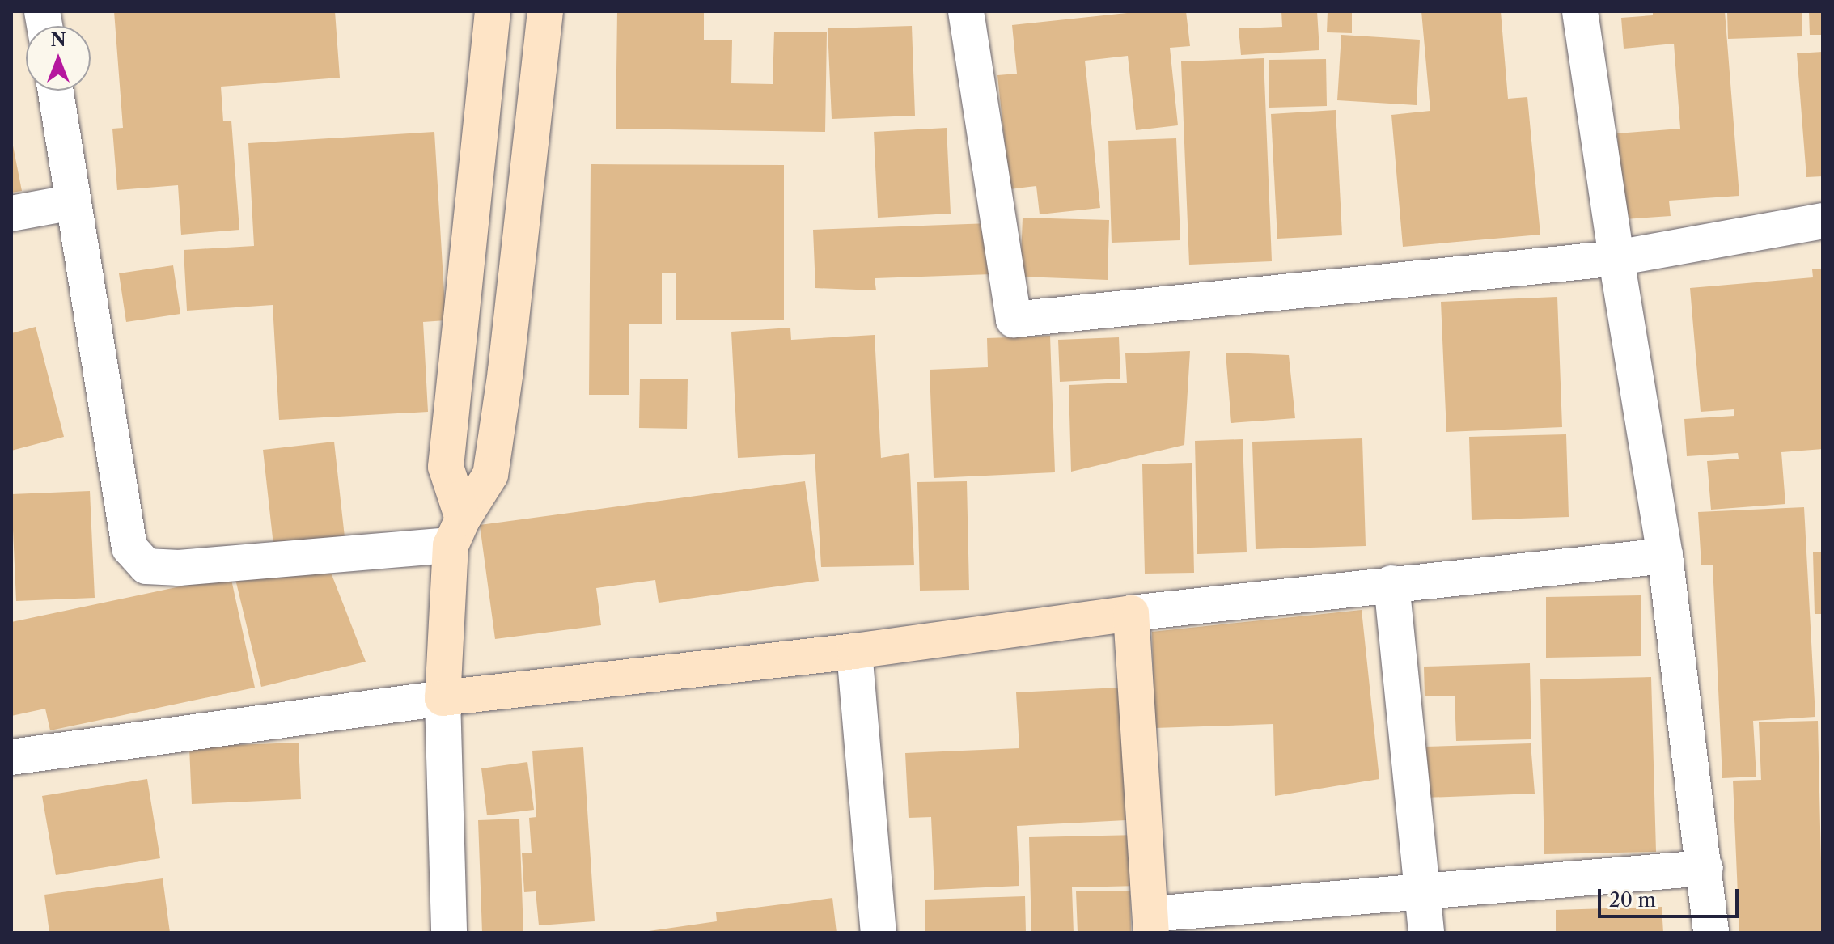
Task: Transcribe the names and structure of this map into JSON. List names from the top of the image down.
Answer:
{
  "scale_bar": "20 m",
  "north": "top"
}
